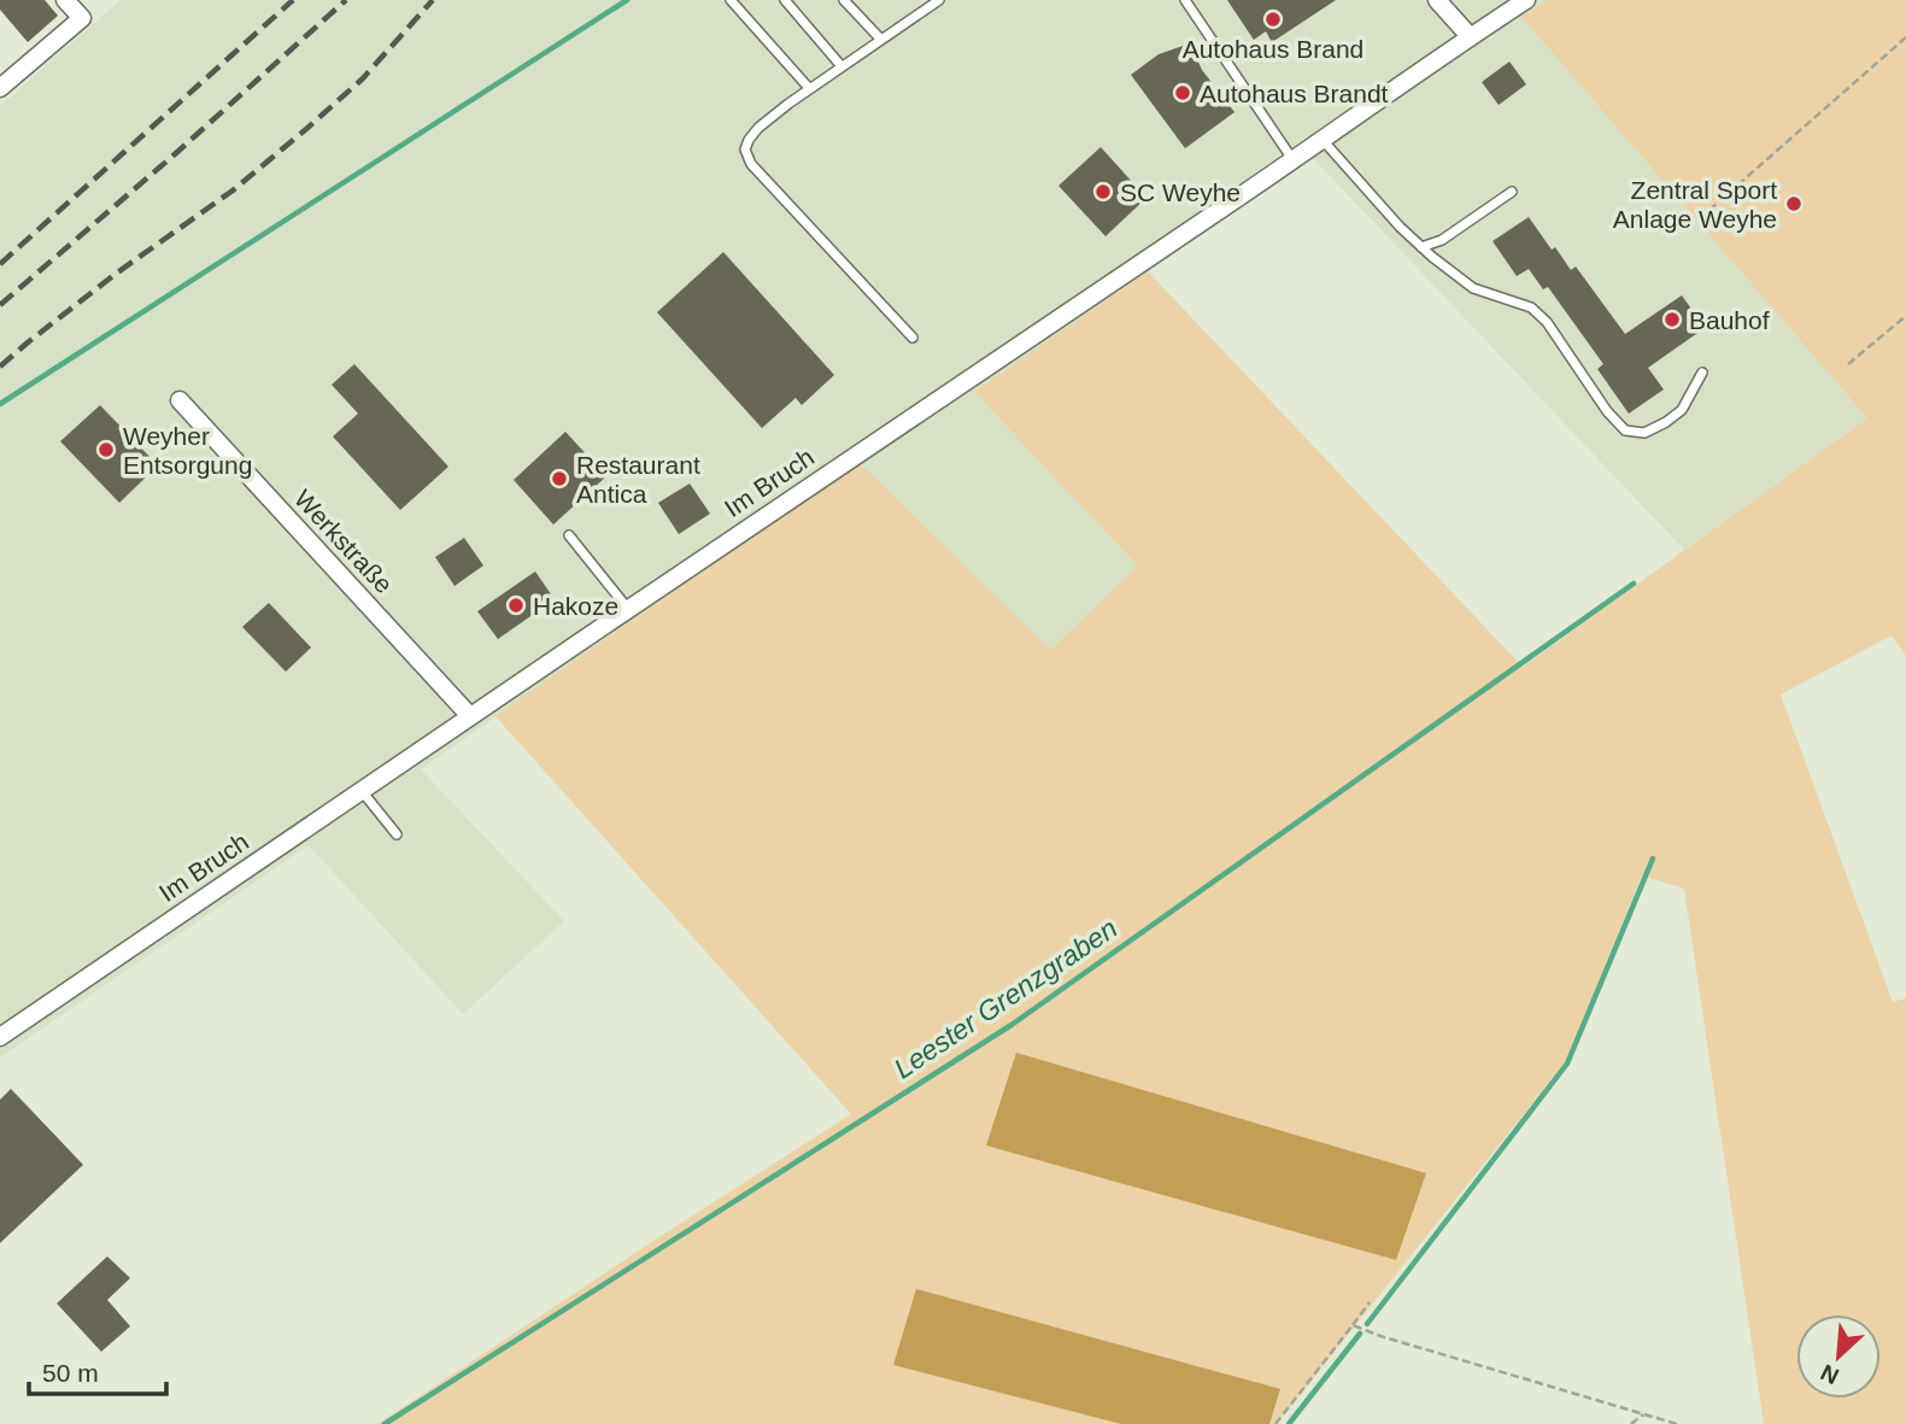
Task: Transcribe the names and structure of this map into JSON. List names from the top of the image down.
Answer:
{
  "streets": {
    "street": ["Im Bruch", "Werkstraße"]
  },
  "crossings": [
    ["Im Bruch", "Werkstraße"]
  ],
  "water": ["Leester Grenzgraben"],
  "places": [
    "Autohaus Brand",
    "Autohaus Brandt",
    "SC Weyhe",
    "Zentral Sport Anlage Weyhe",
    "Bauhof",
    "Weyher Entsorgung",
    "Restaurant Antica",
    "Hakoze"
  ],
  "scale_bar": "50 m",
  "north": "bottom left"
}
